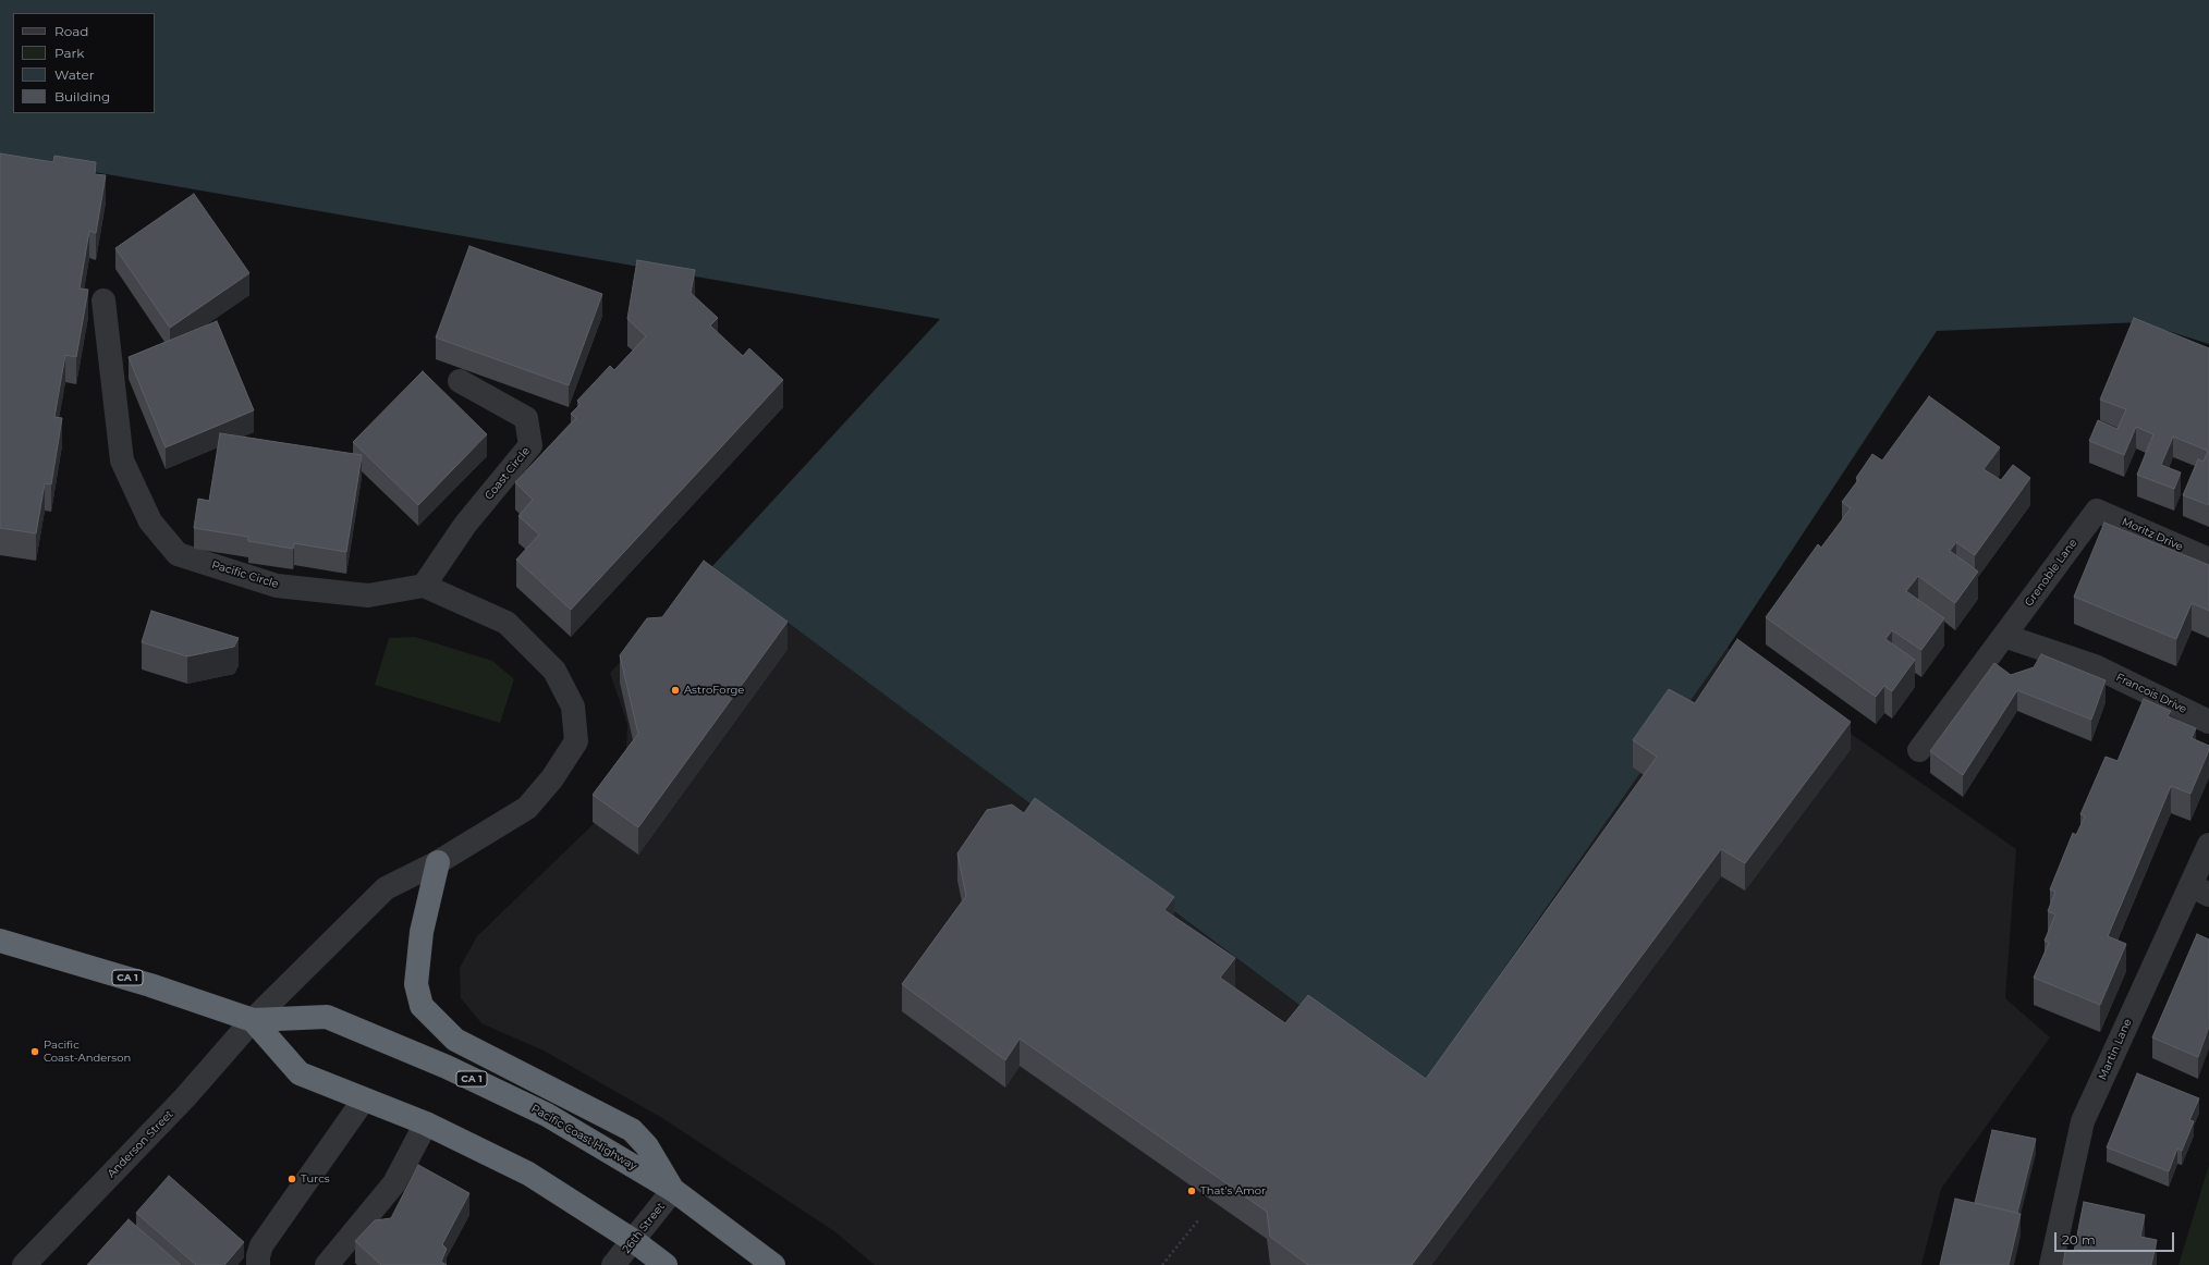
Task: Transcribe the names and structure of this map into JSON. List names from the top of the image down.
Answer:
{
  "streets": {
    "highway": ["CA 1", "Pacific Coast Highway"],
    "street": [
      "Coast Circle",
      "Moritz Drive",
      "Grenoble Lane",
      "Pacific Circle",
      "Francois Drive",
      "Martin Lane",
      "Anderson Street",
      "26th Street"
    ]
  },
  "crossings": [
    ["Coast Circle", "Pacific Circle"],
    ["Coast Circle", "Anderson Street"],
    ["Moritz Drive", "Grenoble Lane"],
    ["Grenoble Lane", "Francois Drive"],
    ["Pacific Circle", "Anderson Street"],
    ["Pacific Coast Highway", "Anderson Street"],
    ["Pacific Coast Highway", "26th Street"]
  ],
  "places": [
    "AstroForge",
    "Pacific Coast-Anderson",
    "Turcs",
    "That's Amor"
  ],
  "legend": [
    "Road",
    "Park",
    "Water",
    "Building"
  ],
  "scale_bar": "20 m"
}
